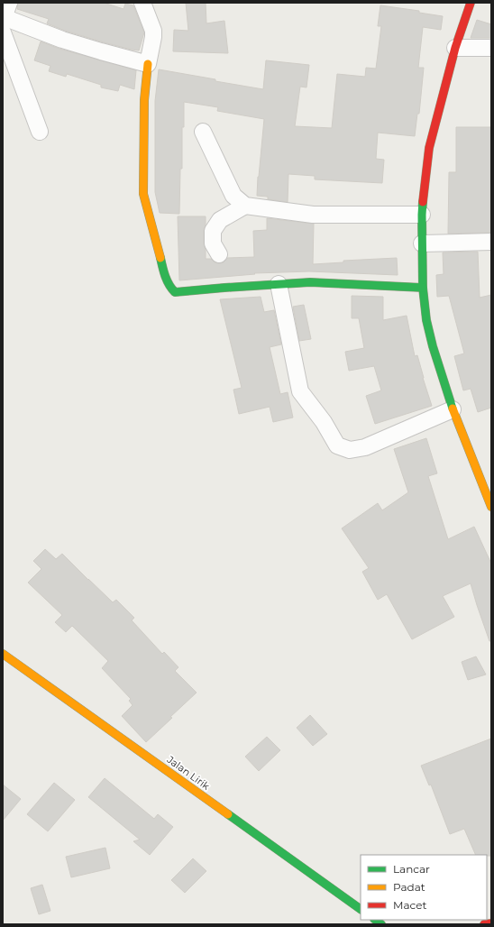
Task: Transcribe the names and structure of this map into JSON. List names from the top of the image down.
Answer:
{
  "streets": {
    "main road": ["Jalan Lirik"]
  },
  "legend": ["Lancar", "Padat", "Macet"]
}
